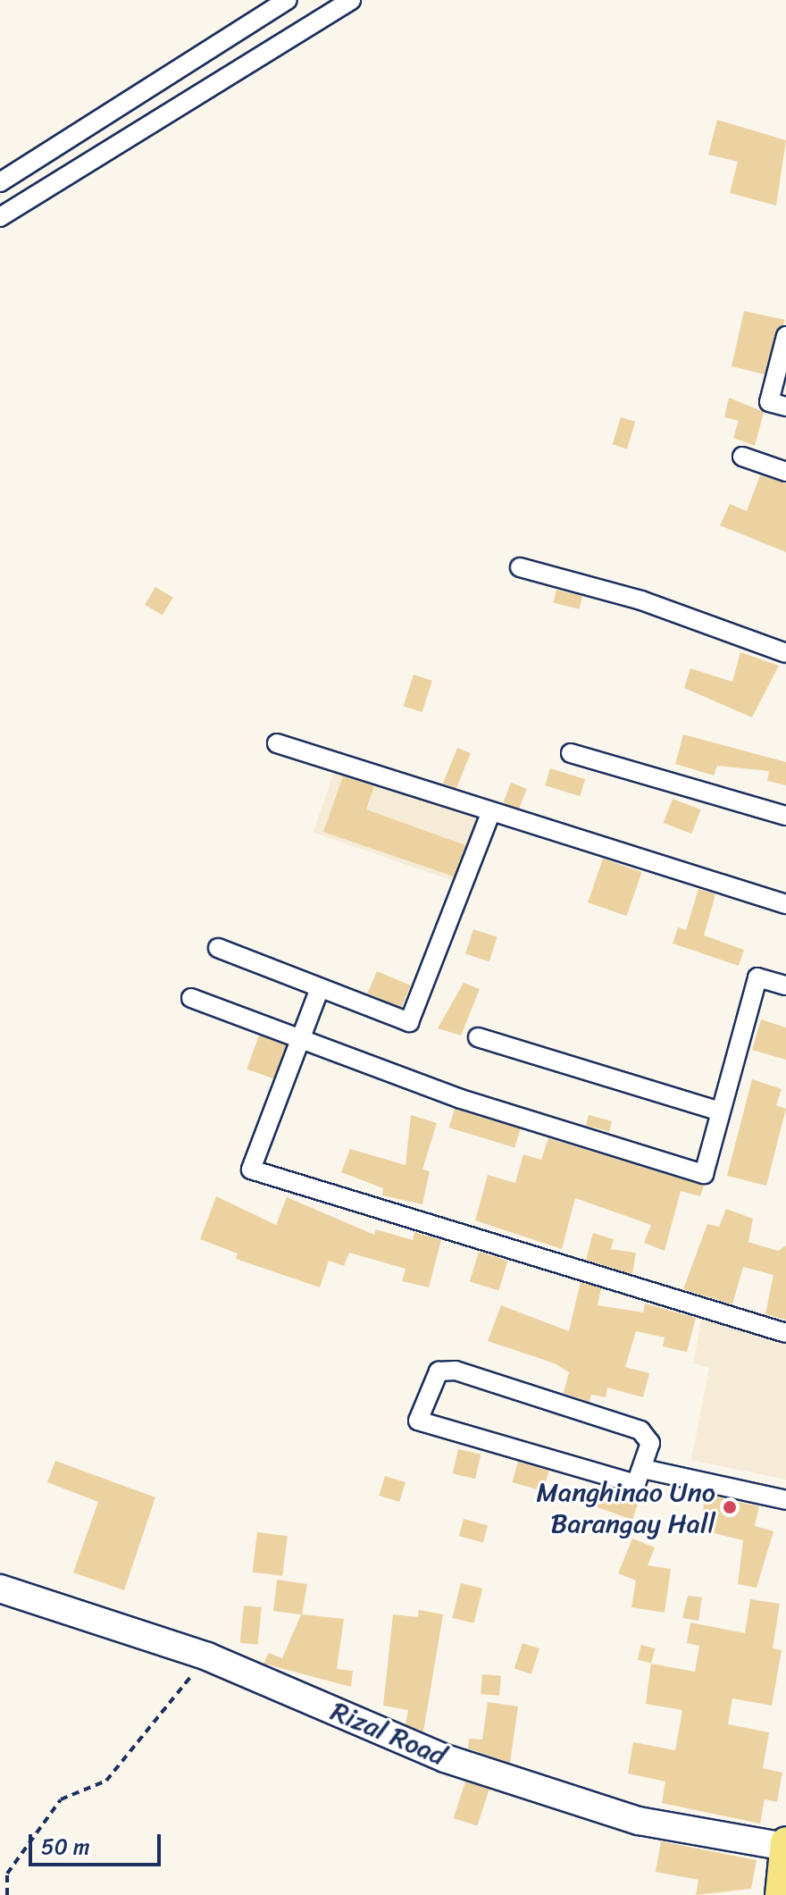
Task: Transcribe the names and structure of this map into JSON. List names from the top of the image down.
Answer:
{
  "streets": {
    "street": ["Rizal Road"]
  },
  "places": ["Manghinao Uno Barangay Hall"],
  "scale_bar": "50 m"
}
